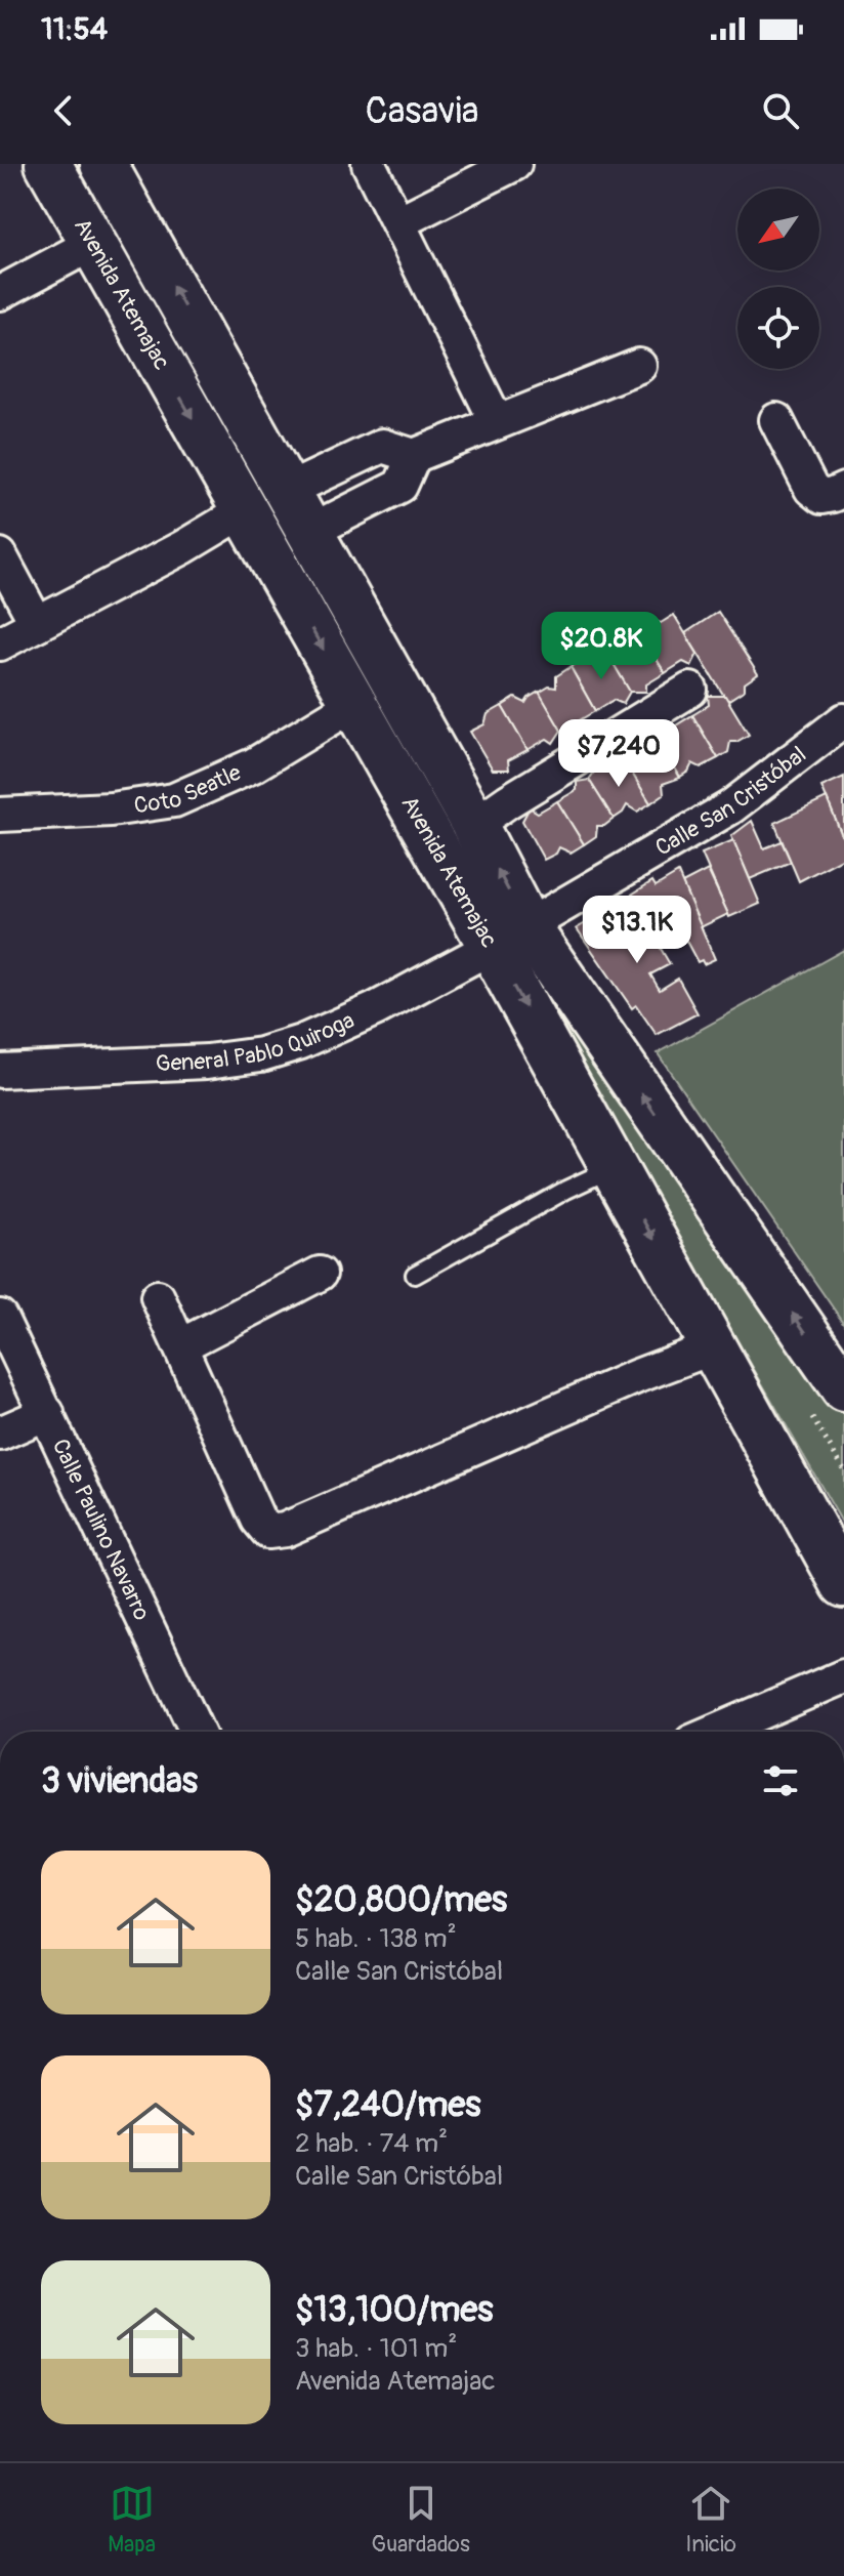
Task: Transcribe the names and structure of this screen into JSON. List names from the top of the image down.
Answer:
{
  "streets": {
    "main road": ["Avenida Atemajac"],
    "street": [
      "Coto Seatle",
      "Calle San Cristóbal",
      "General Pablo Quiroga",
      "Calle Paulino Navarro"
    ]
  },
  "crossings": [
    ["Avenida Atemajac", "Coto Seatle"],
    ["Avenida Atemajac", "Calle San Cristóbal"],
    ["Avenida Atemajac", "General Pablo Quiroga"],
    ["Calle San Cristóbal", "General Pablo Quiroga"]
  ],
  "north": "bottom left",
  "page": {
    "status": "11:54",
    "header": "Casavia",
    "price": ["$20.8K", "$7,240", "$13.1K"],
    "heading": "3 viviendas",
    "list": [
      {
        "name": "$20,800/mes",
        "note": "5 hab. · 138 m² · Calle San Cristóbal"
      },
      {
        "name": "$7,240/mes",
        "note": "2 hab. · 74 m² · Calle San Cristóbal"
      },
      {
        "name": "$13,100/mes",
        "note": "3 hab. · 101 m² · Avenida Atemajac"
      }
    ],
    "tabs": ["Mapa", "Guardados", "Inicio"]
  }
}
